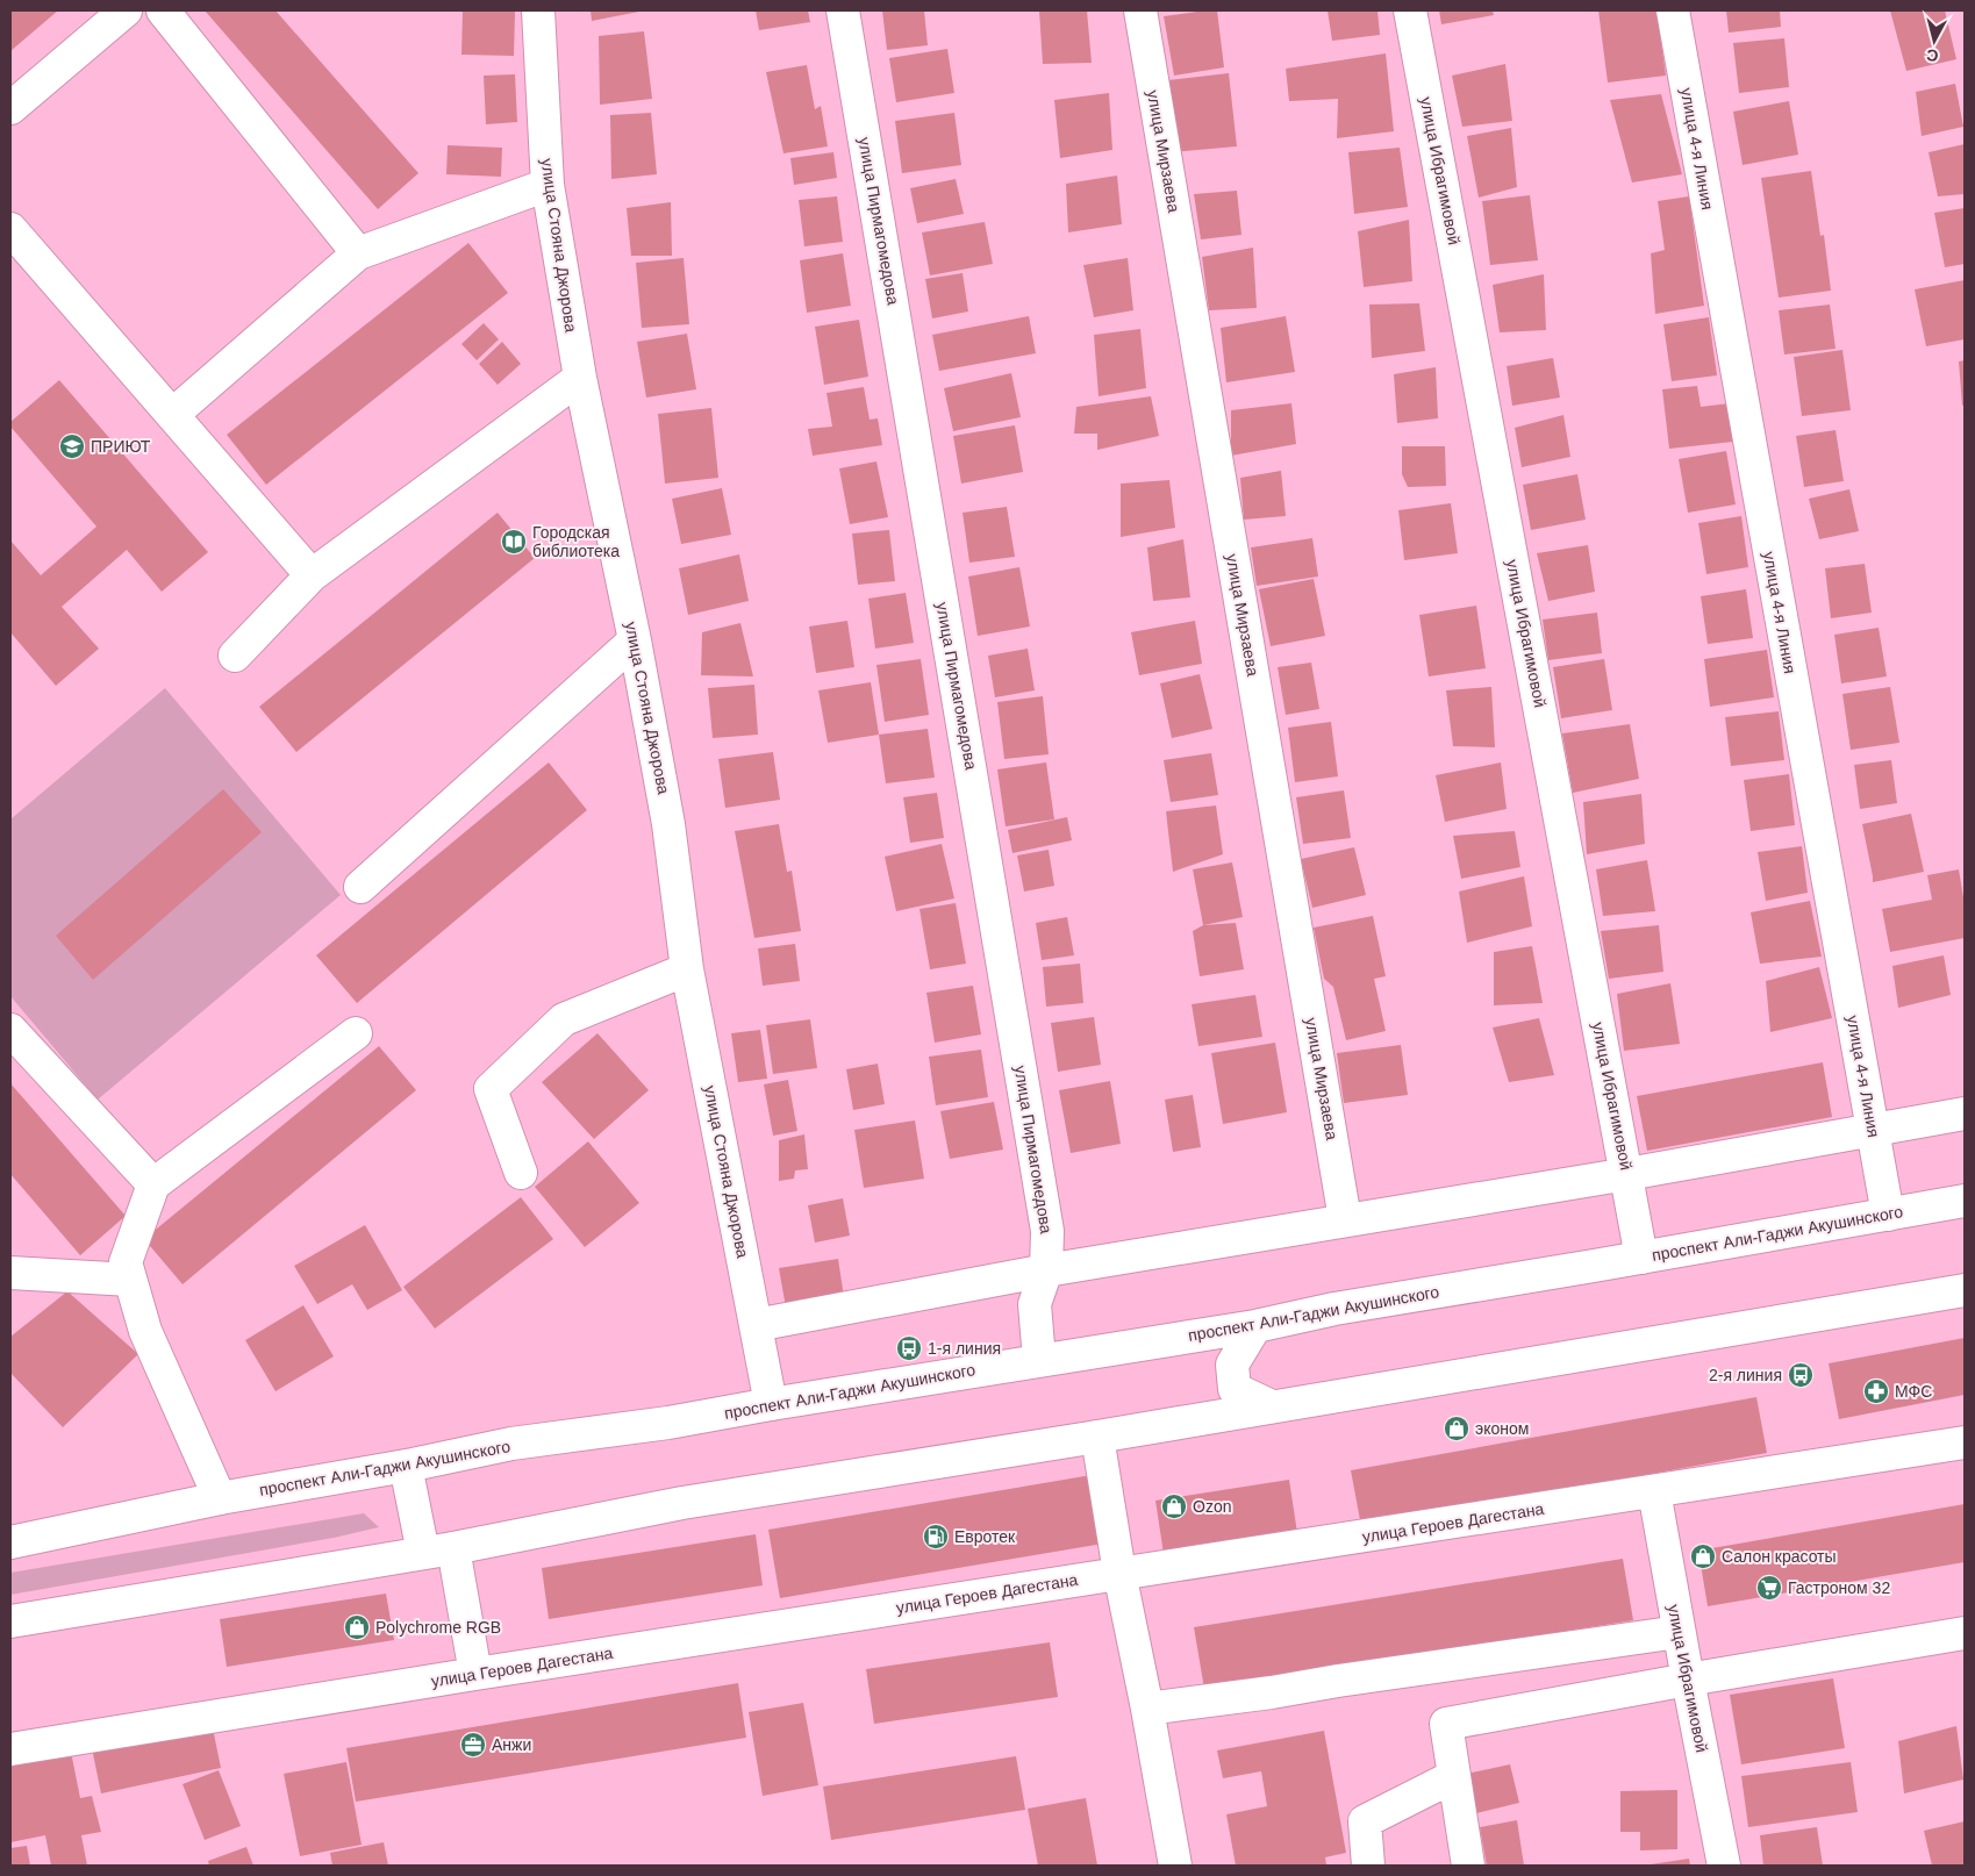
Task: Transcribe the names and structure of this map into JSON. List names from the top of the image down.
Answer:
{
  "streets": {
    "street": [
      "улица 4-я Линия",
      "улица Мирзаева",
      "улица Ибрагимовой",
      "улица Пирмагомедова",
      "улица Стояна Джорова",
      "проспект Али-Гаджи Акушинского",
      "улица Героев Дагестана"
    ]
  },
  "crossings": [
    ["улица 4-я Линия", "проспект Али-Гаджи Акушинского"],
    ["улица Ибрагимовой", "проспект Али-Гаджи Акушинского"],
    ["улица Ибрагимовой", "улица Героев Дагестана"],
    ["улица Пирмагомедова", "проспект Али-Гаджи Акушинского"],
    ["улица Стояна Джорова", "проспект Али-Гаджи Акушинского"]
  ],
  "places": {
    "school or university": ["ПРИЮТ"],
    "library": ["Городская библиотека"],
    "bus stop": ["1-я линия", "2-я линия"],
    "pharmacy": ["МФС"],
    "shop": [
      "эконом",
      "Ozon",
      "Салон красоты",
      "Polychrome RGB"
    ],
    "fuel station": ["Евротек"],
    "supermarket": ["Гастроном 32"],
    "office": ["Анжи"]
  },
  "north": "bottom"
}
